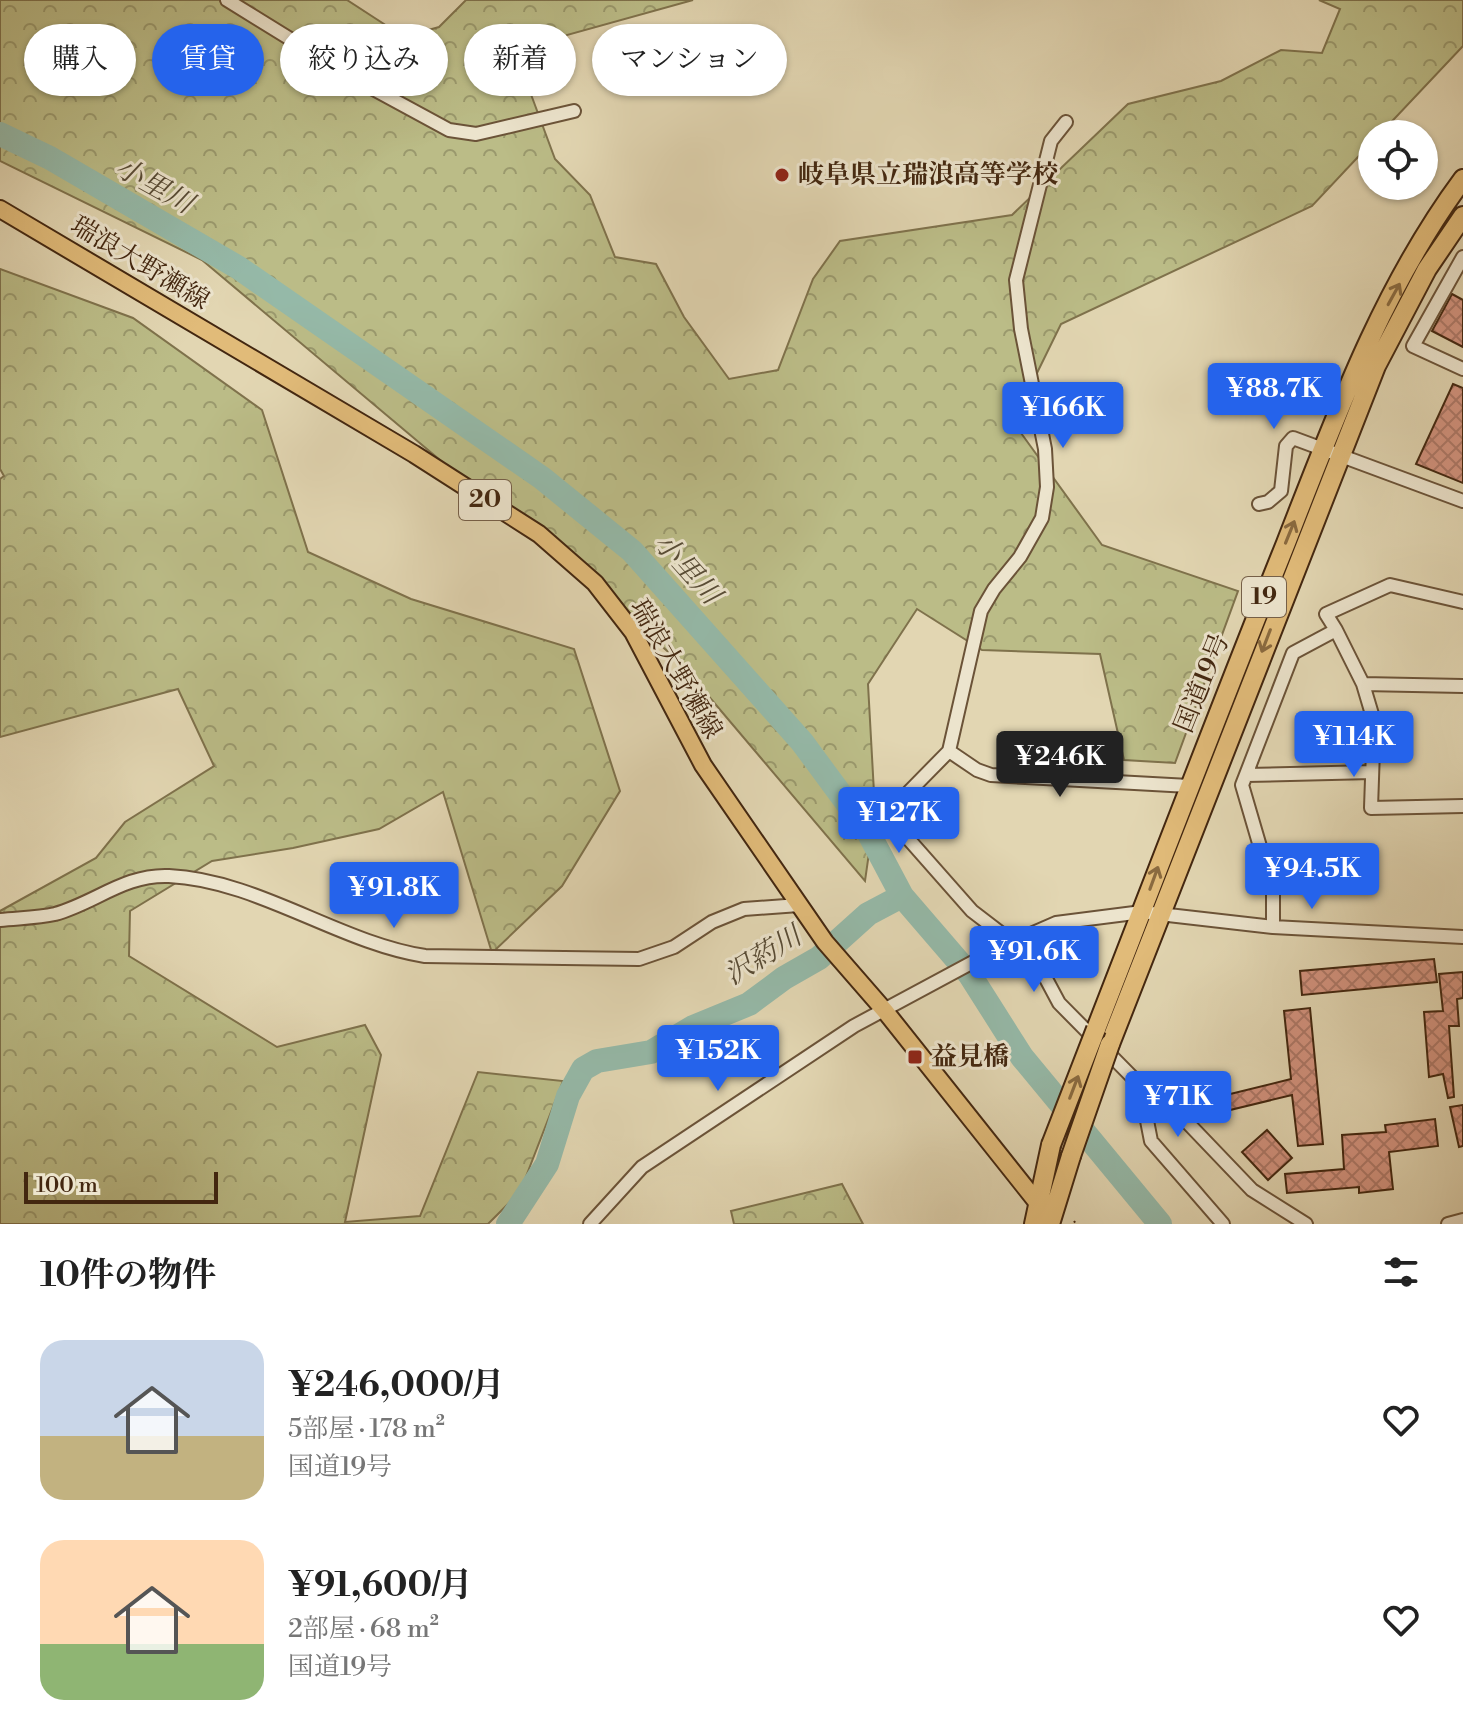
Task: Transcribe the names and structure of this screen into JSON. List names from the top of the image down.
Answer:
{
  "streets": {
    "highway": ["19", "国道19号"],
    "main road": ["瑞浪大野瀬線", "20"]
  },
  "crossings": [
    ["瑞浪大野瀬線", "国道19号"]
  ],
  "water": ["小里川", "沢葯川"],
  "places": {
    "other": ["岐阜県立瑞浪高等学校"],
    "transit": ["益見橋"]
  },
  "scale_bar": "100 m",
  "page": {
    "chip": [
      "購入",
      "賃貸",
      "絞り込み",
      "新着",
      "マンション"
    ],
    "price": [
      "¥88.7K",
      "¥166K",
      "¥114K",
      "¥246K",
      "¥127K",
      "¥94.5K",
      "¥91.8K",
      "¥91.6K",
      "¥152K",
      "¥71K"
    ],
    "scale": "100 m",
    "heading": "10件の物件",
    "list": [
      {
        "name": "¥246,000/月",
        "note": "5部屋 · 178 m² · 国道19号"
      },
      {
        "name": "¥91,600/月",
        "note": "2部屋 · 68 m² · 国道19号"
      }
    ]
  }
}
